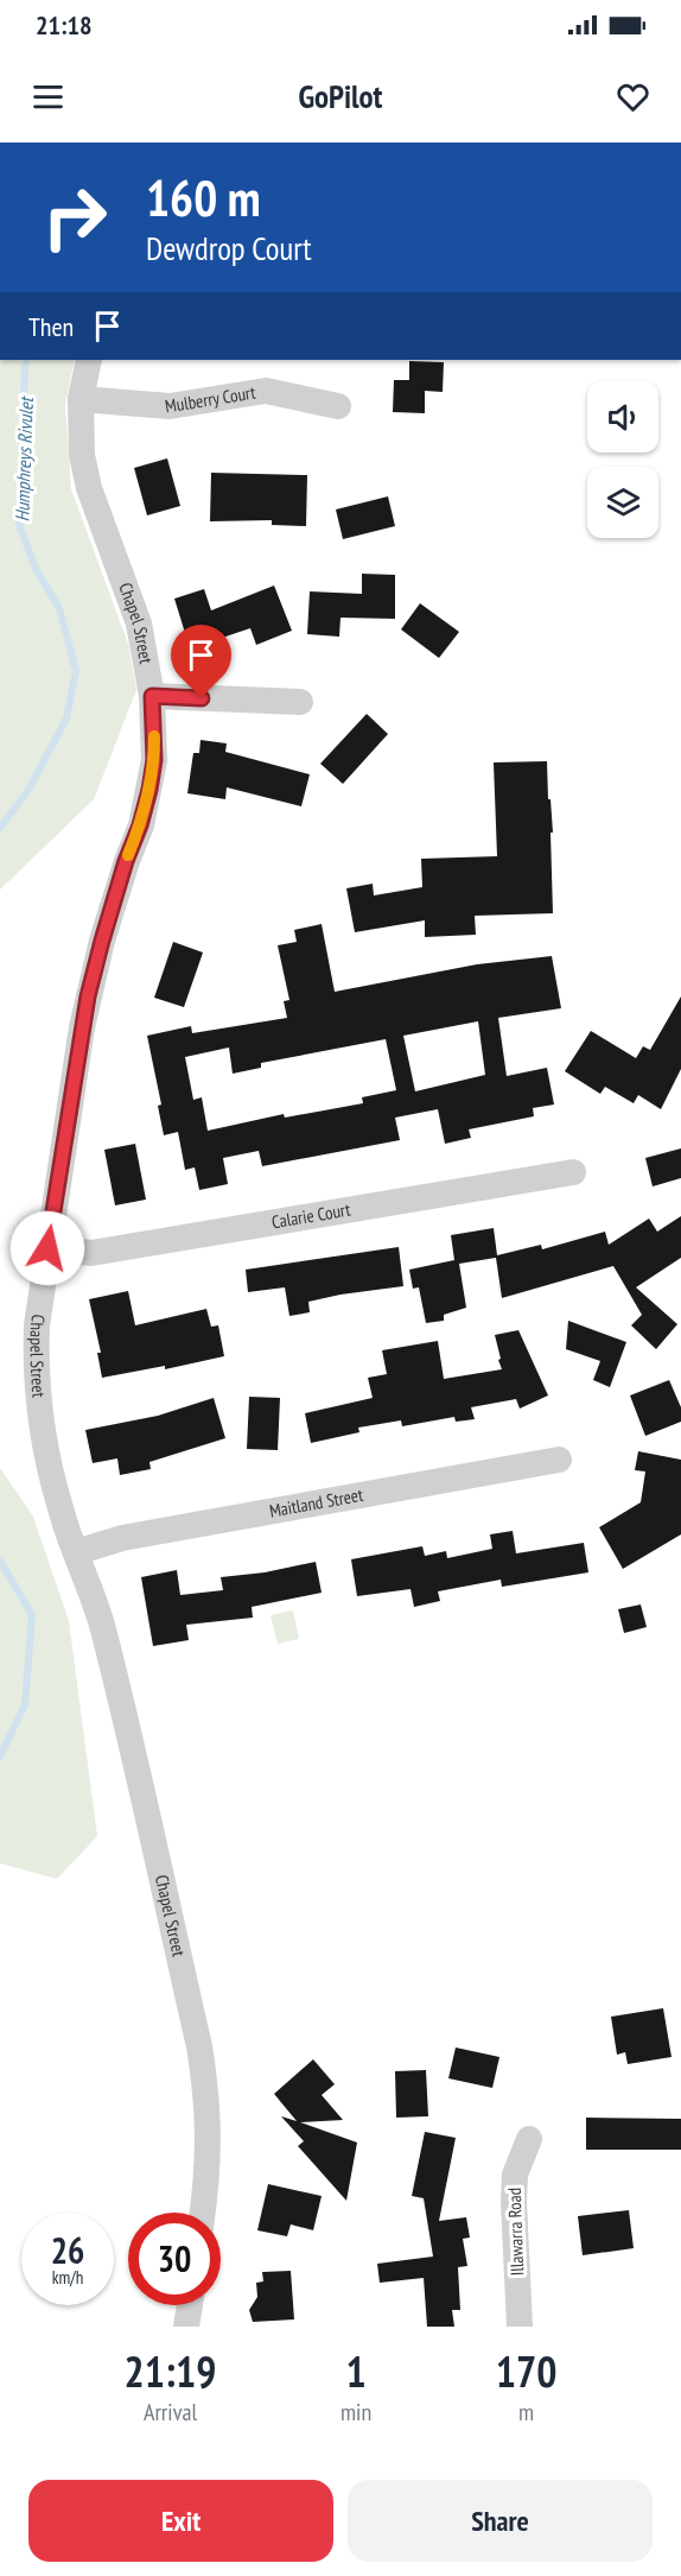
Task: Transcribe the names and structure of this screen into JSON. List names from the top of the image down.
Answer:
{
  "streets": {
    "street": [
      "Mulberry Court",
      "Chapel Street",
      "Calarie Court",
      "Maitland Street",
      "Illawarra Road"
    ]
  },
  "crossings": [
    ["Mulberry Court", "Chapel Street"],
    ["Chapel Street", "Calarie Court"],
    ["Chapel Street", "Maitland Street"]
  ],
  "water": ["Humphreys Rivulet"],
  "page": {
    "status": "21:18",
    "header": "GoPilot",
    "turn": ["160 m", "Dewdrop Court"],
    "then": "Then",
    "speed": "26 km/h",
    "limit": "30",
    "eta": [
      "21:19",
      "Arrival",
      "1",
      "min",
      "170",
      "m"
    ],
    "buttons": ["Exit", "Share"]
  }
}
